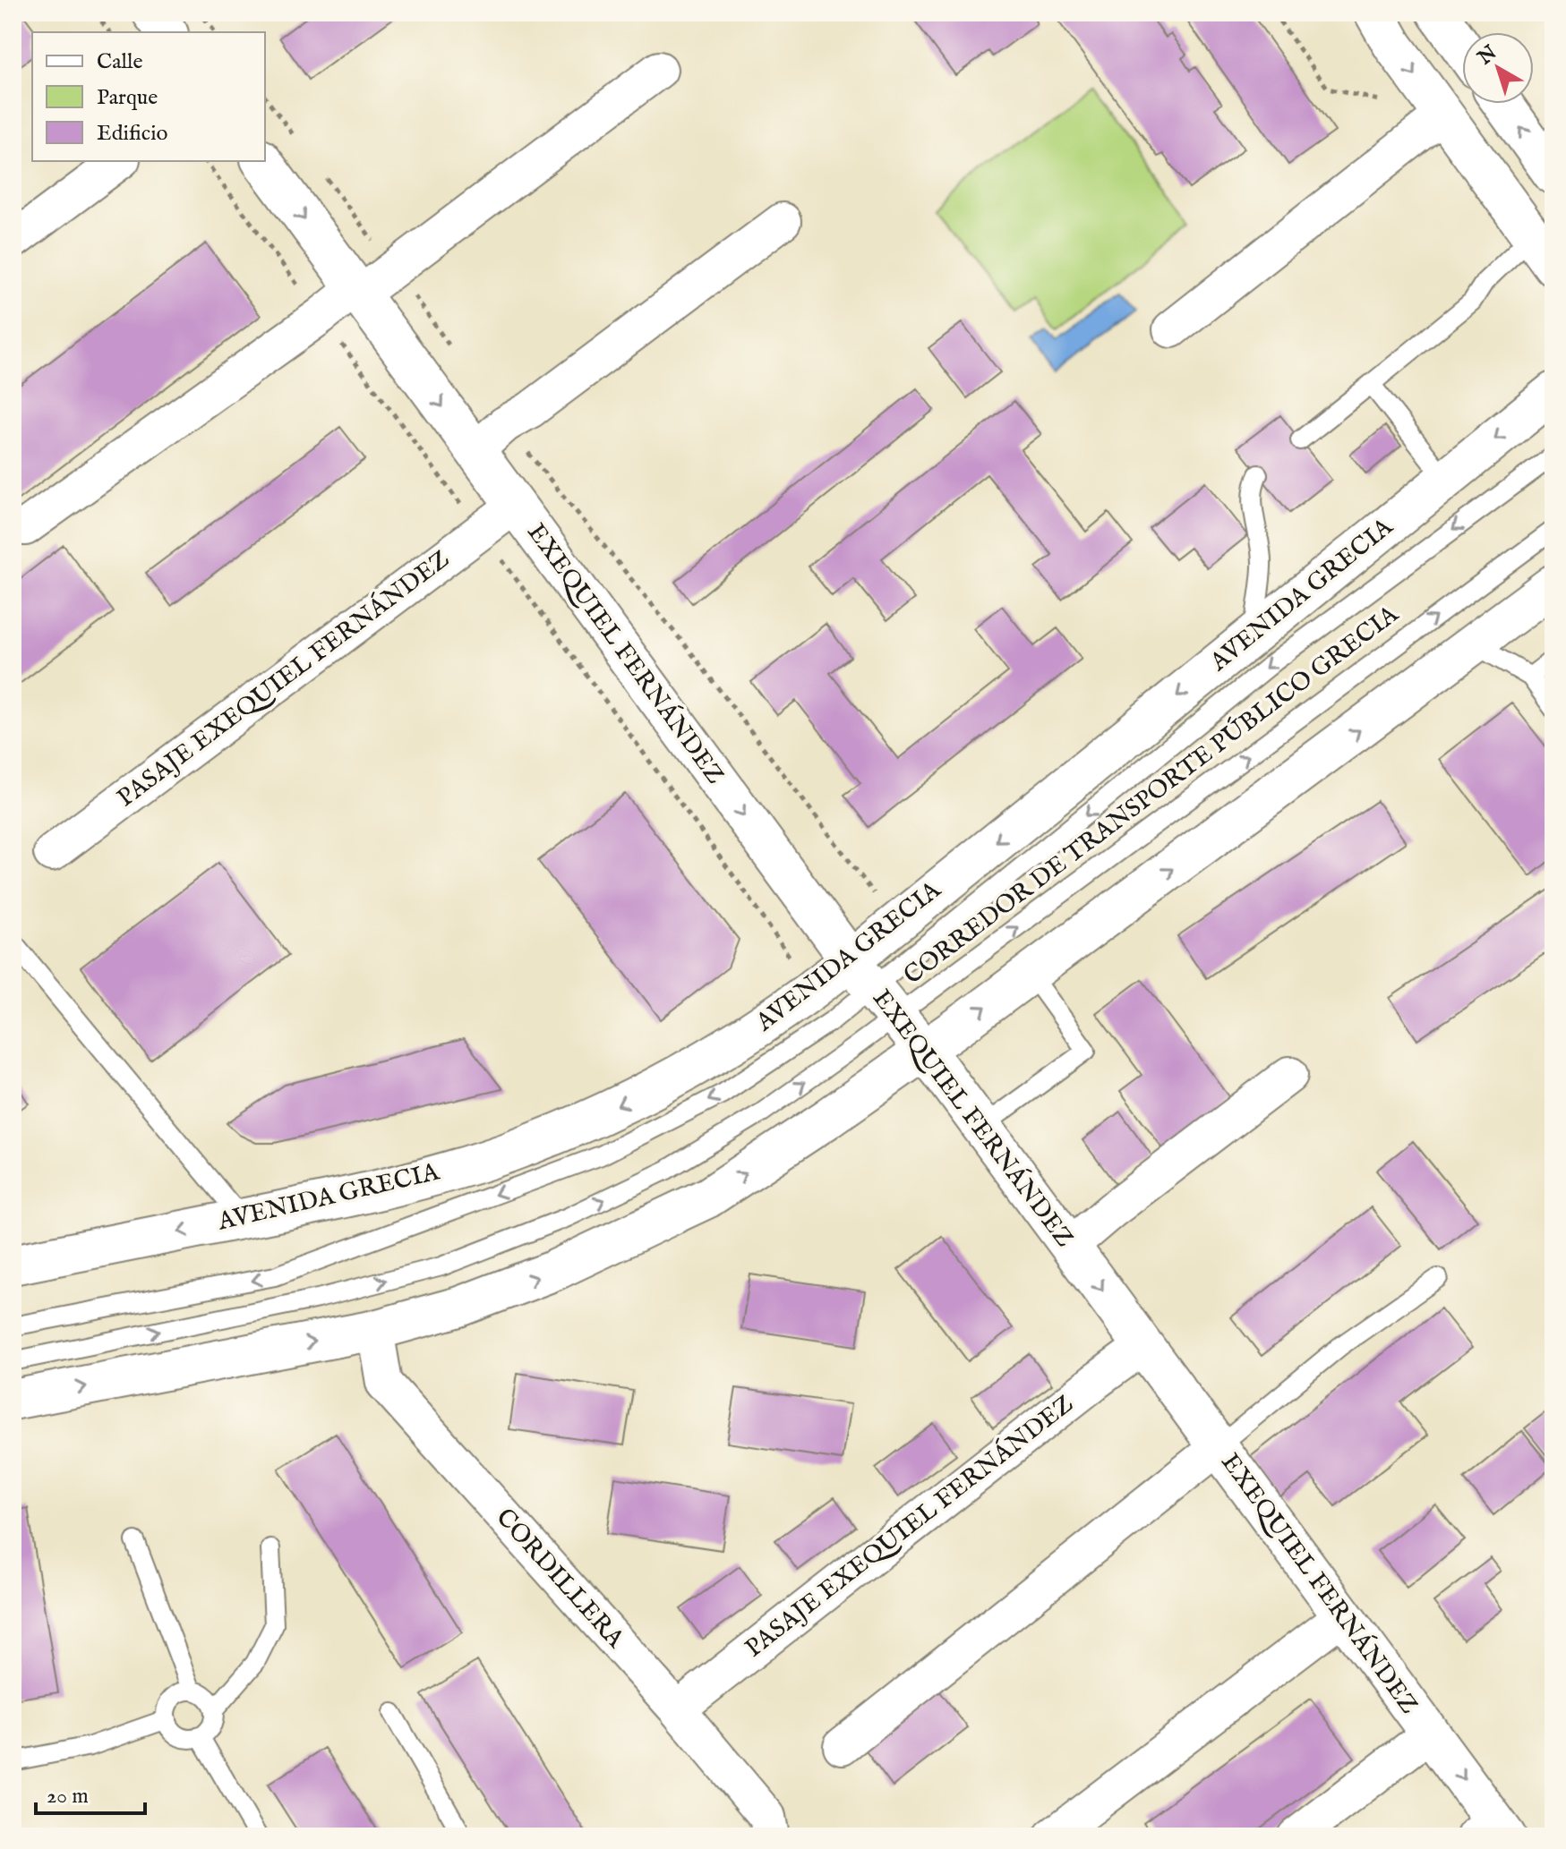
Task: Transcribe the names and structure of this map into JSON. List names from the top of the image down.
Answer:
{
  "streets": {
    "main road": ["AVENIDA GRECIA", "EXEQUIEL FERNÁNDEZ"],
    "street": ["PASAJE EXEQUIEL FERNÁNDEZ", "CORDILLERA"],
    "lane": ["CORREDOR DE TRANSPORTE PÚBLICO GRECIA"]
  },
  "crossings": [
    ["AVENIDA GRECIA", "EXEQUIEL FERNÁNDEZ"],
    ["AVENIDA GRECIA", "CORREDOR DE TRANSPORTE PÚBLICO GRECIA"],
    ["EXEQUIEL FERNÁNDEZ", "PASAJE EXEQUIEL FERNÁNDEZ"],
    ["EXEQUIEL FERNÁNDEZ", "CORREDOR DE TRANSPORTE PÚBLICO GRECIA"],
    ["PASAJE EXEQUIEL FERNÁNDEZ", "CORDILLERA"]
  ],
  "one_way": ["EXEQUIEL FERNÁNDEZ"],
  "legend": ["Calle", "Parque", "Edificio"],
  "scale_bar": "20 m",
  "north": "top left"
}
